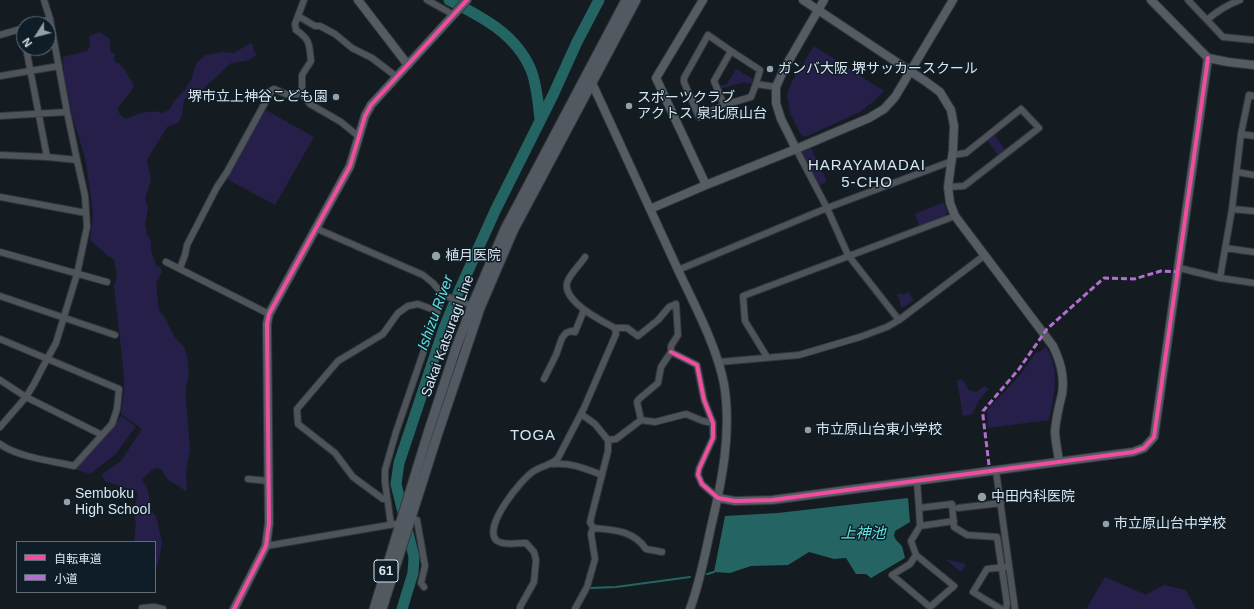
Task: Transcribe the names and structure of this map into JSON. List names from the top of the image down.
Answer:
{
  "streets": {
    "main road": ["Sakai Katsuragi Line", "61"]
  },
  "districts": ["HARAYAMADAI 5-CHO", "TOGA"],
  "water": ["Ishizu River", "上神池"],
  "places": [
    "ガンバ大阪 堺サッカースクール",
    "堺市立上神谷こども園",
    "スポーツクラブ アクトス 泉北原山台",
    "植月医院",
    "市立原山台東小学校",
    "中田内科医院",
    "Semboku High School",
    "市立原山台中学校"
  ],
  "legend": ["自転車道", "小道"],
  "north": "bottom left"
}
